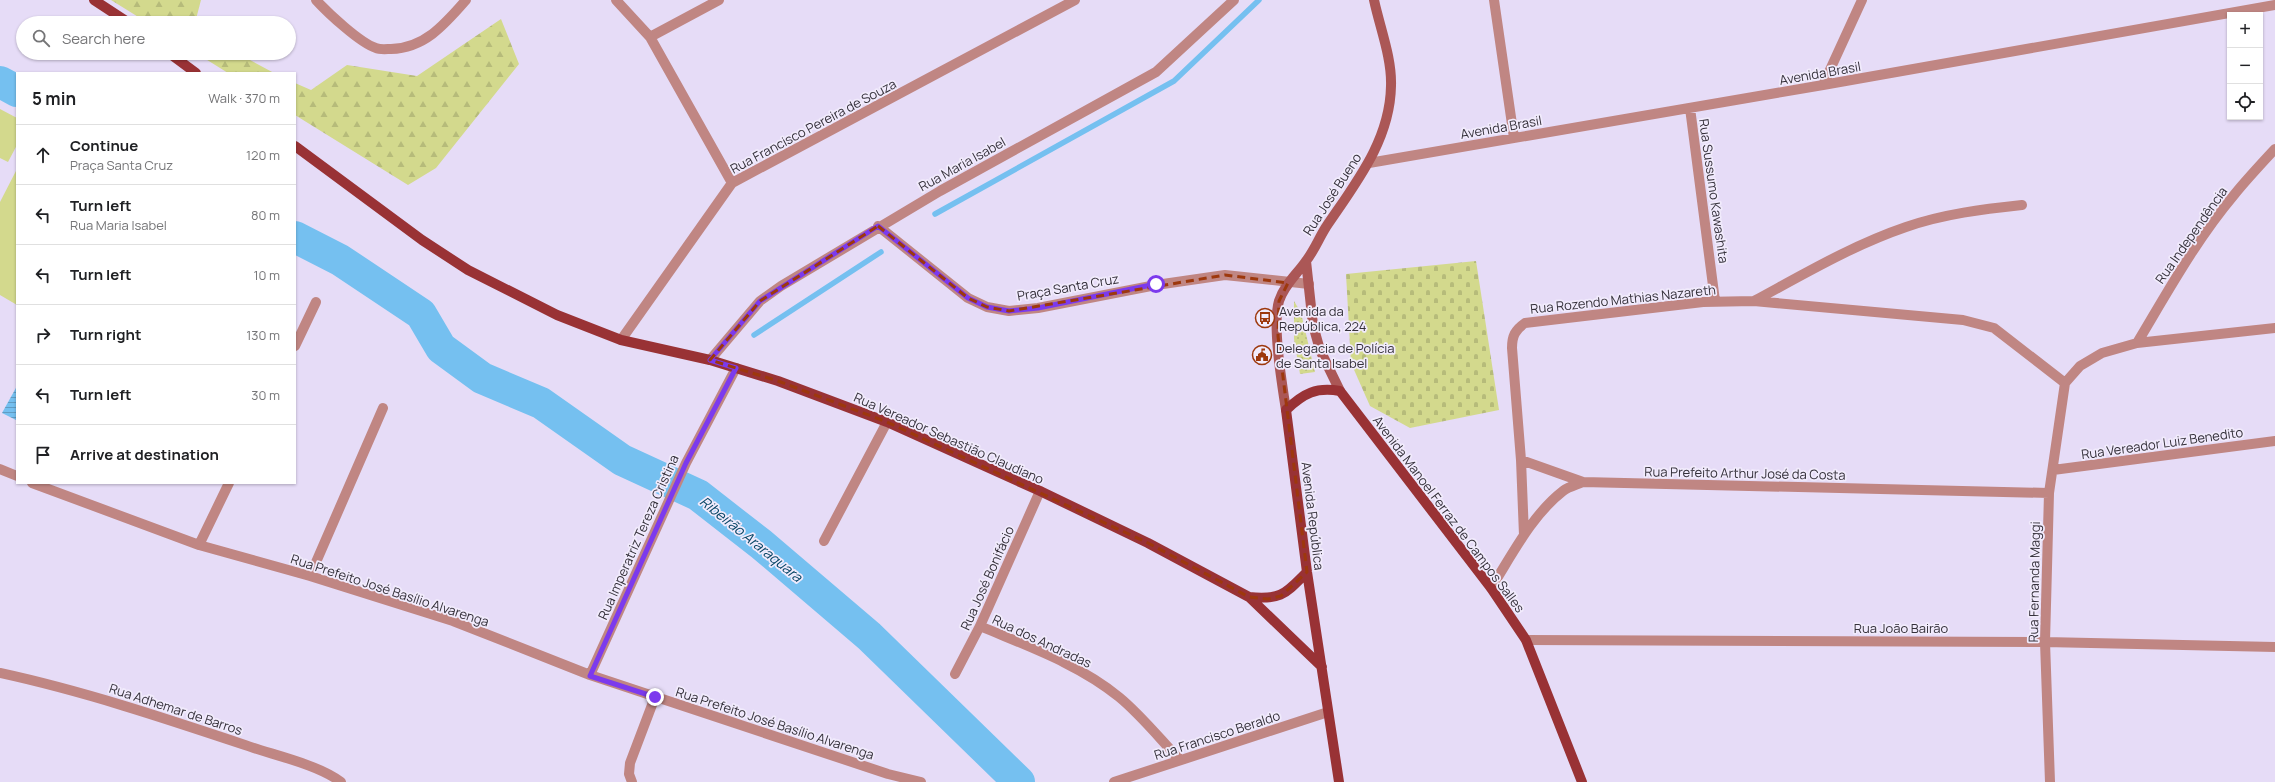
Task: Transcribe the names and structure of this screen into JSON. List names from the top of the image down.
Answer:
{
  "streets": {
    "main road": ["Rua Vereador Sebastião Claudiano", "Avenida Manoel Ferraz de Campos Salles", "Avenida República"],
    "street": [
      "Avenida Brasil",
      "Rua Francisco Pereira de Souza",
      "Rua Maria Isabel",
      "Rua Sussumo Kawashita",
      "Rua José Bueno",
      "Rua Independência",
      "Praça Santa Cruz",
      "Rua Rozendo Mathias Nazareth",
      "Rua Vereador Luiz Benedito",
      "Rua Prefeito Arthur José da Costa",
      "Rua Imperatriz Tereza Cristina",
      "Rua José Bonifácio",
      "Rua Fernanda Maggi",
      "Rua Prefeito José Basílio Alvarenga",
      "Rua João Bairão",
      "Rua dos Andradas",
      "Rua Adhemar de Barros",
      "Rua Francisco Beraldo"
    ]
  },
  "crossings": [
    ["Avenida Brasil", "Rua Sussumo Kawashita"],
    ["Avenida Brasil", "Rua José Bueno"],
    ["Rua Francisco Pereira de Souza", "Rua Vereador Sebastião Claudiano"],
    ["Rua Maria Isabel", "Praça Santa Cruz"],
    ["Rua Maria Isabel", "Rua Vereador Sebastião Claudiano"],
    ["Rua Sussumo Kawashita", "Rua Rozendo Mathias Nazareth"],
    ["Rua José Bueno", "Avenida Manoel Ferraz de Campos Salles"],
    ["Rua José Bueno", "Avenida República"],
    ["Praça Santa Cruz", "Avenida Manoel Ferraz de Campos Salles"],
    ["Praça Santa Cruz", "Avenida República"],
    ["Rua Rozendo Mathias Nazareth", "Rua Prefeito Arthur José da Costa"],
    ["Rua Rozendo Mathias Nazareth", "Rua Fernanda Maggi"],
    ["Rua Vereador Sebastião Claudiano", "Rua Imperatriz Tereza Cristina"],
    ["Rua Vereador Sebastião Claudiano", "Rua José Bonifácio"],
    ["Rua Vereador Luiz Benedito", "Rua Fernanda Maggi"],
    ["Rua Prefeito Arthur José da Costa", "Avenida Manoel Ferraz de Campos Salles"],
    ["Rua Prefeito Arthur José da Costa", "Rua Fernanda Maggi"],
    ["Avenida Manoel Ferraz de Campos Salles", "Avenida República"],
    ["Avenida Manoel Ferraz de Campos Salles", "Rua João Bairão"],
    ["Avenida República", "Rua Francisco Beraldo"],
    ["Rua Imperatriz Tereza Cristina", "Rua Prefeito José Basílio Alvarenga"],
    ["Rua José Bonifácio", "Rua dos Andradas"],
    ["Rua Fernanda Maggi", "Rua João Bairão"],
    ["Rua dos Andradas", "Rua Francisco Beraldo"]
  ],
  "water": ["Ribeirão Araraquara"],
  "places": {
    "bus stop": ["Avenida da República, 224"],
    "public building": ["Delegacia de Polícia de Santa Isabel"]
  },
  "page": {
    "map_buttons": ["+", "−"],
    "search": "Search here",
    "heading": ["5 min", "Walk · 370 m"],
    "list": [
      ["Continue", "Praça Santa Cruz", "120 m"],
      ["Turn left", "Rua Maria Isabel", "80 m"],
      ["Turn left", "10 m"],
      ["Turn right", "130 m"],
      ["Turn left", "30 m"],
      "Arrive at destination"
    ]
  }
}
